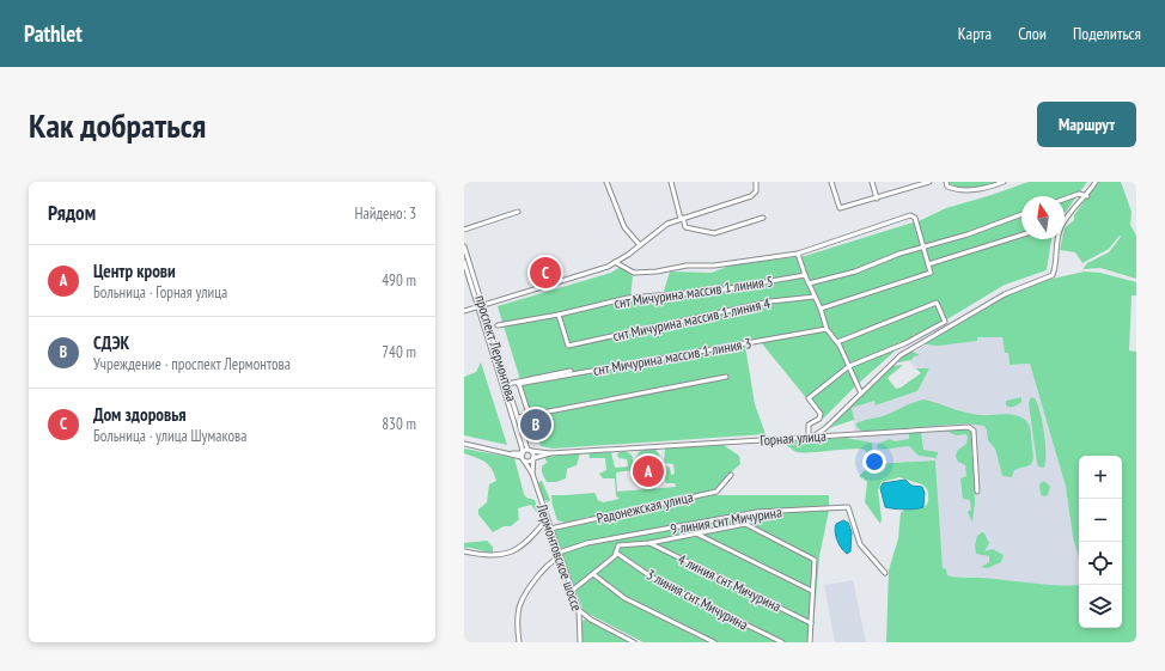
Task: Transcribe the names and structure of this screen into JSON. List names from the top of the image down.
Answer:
{
  "streets": {
    "street": [
      "снт Мичурина массив 1 линия 5",
      "снт Мичурина массив 1 линия 4",
      "проспект Лермонтова",
      "снт Мичурина массив 1 линия 3",
      "Горная улица",
      "Радонежская улица",
      "9 линия снт Мичурина",
      "Лермонтовское шоссе",
      "4 линия снт Мичурина",
      "3 линия снт Мичурина"
    ]
  },
  "crossings": [
    ["снт Мичурина массив 1 линия 5", "снт Мичурина массив 1 линия 4"],
    ["Радонежская улица", "Лермонтовское шоссе"],
    ["9 линия снт Мичурина", "Лермонтовское шоссе"]
  ],
  "north": "top",
  "page": {
    "header": "Pathlet",
    "nav": ["Карта", "Слои", "Поделиться"],
    "buttons": "Маршрут",
    "title": "Как добраться",
    "heading": ["Рядом", "Найдено: 3"],
    "list": [
      {
        "mark": "A",
        "name": "Центр крови",
        "note": "Больница · Горная улица",
        "value": "490 m"
      },
      {
        "mark": "B",
        "name": "СДЭК",
        "note": "Учреждение · проспект Лермонтова",
        "value": "740 m"
      },
      {
        "mark": "C",
        "name": "Дом здоровья",
        "note": "Больница · улица Шумакова",
        "value": "830 m"
      }
    ],
    "pins": ["C", "B", "A"],
    "map_buttons": ["+", "−"]
  }
}
